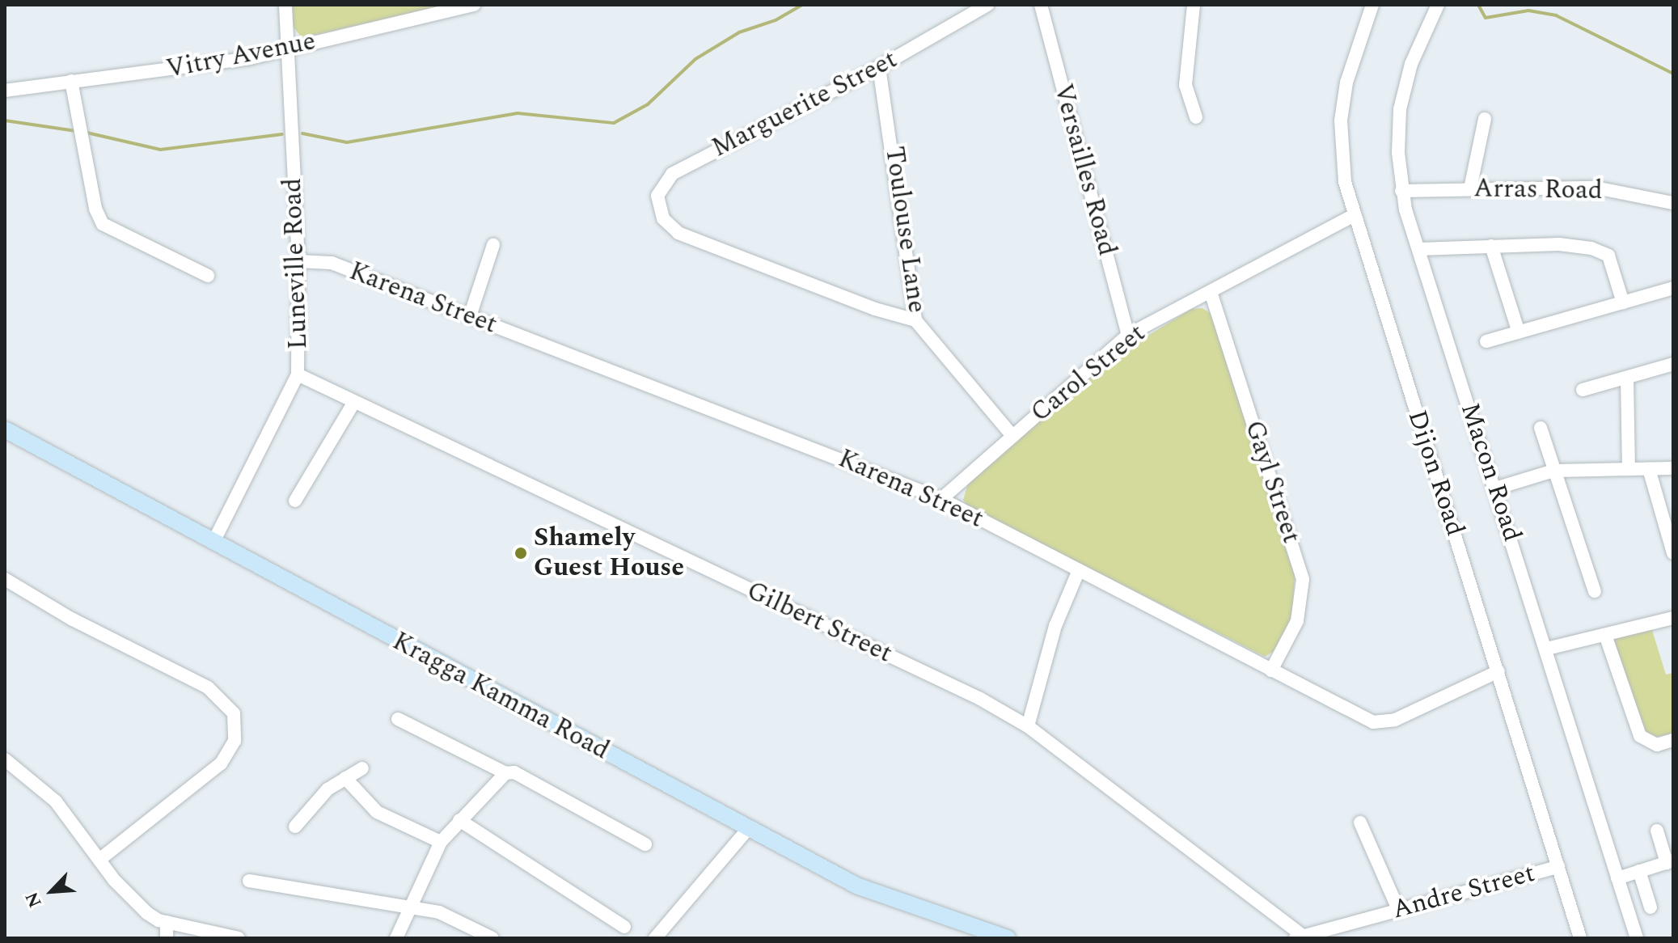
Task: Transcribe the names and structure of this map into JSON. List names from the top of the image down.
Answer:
{
  "streets": {
    "main road": ["Kragga Kamma Road"],
    "street": [
      "Vitry Avenue",
      "Marguerite Street",
      "Versailles Road",
      "Arras Road",
      "Toulouse Lane",
      "Luneville Road",
      "Karena Street",
      "Carol Street",
      "Macon Road",
      "Dijon Road",
      "Gayl Street",
      "Gilbert Street",
      "Andre Street"
    ]
  },
  "crossings": [
    ["Vitry Avenue", "Luneville Road"],
    ["Marguerite Street", "Toulouse Lane"],
    ["Versailles Road", "Carol Street"],
    ["Arras Road", "Macon Road"],
    ["Toulouse Lane", "Carol Street"],
    ["Luneville Road", "Karena Street"],
    ["Luneville Road", "Gilbert Street"],
    ["Luneville Road", "Kragga Kamma Road"],
    ["Karena Street", "Carol Street"],
    ["Karena Street", "Dijon Road"],
    ["Karena Street", "Gayl Street"],
    ["Carol Street", "Dijon Road"],
    ["Carol Street", "Gayl Street"],
    ["Dijon Road", "Andre Street"],
    ["Gilbert Street", "Andre Street"]
  ],
  "places": ["Shamely Guest House"],
  "north": "bottom left"
}
